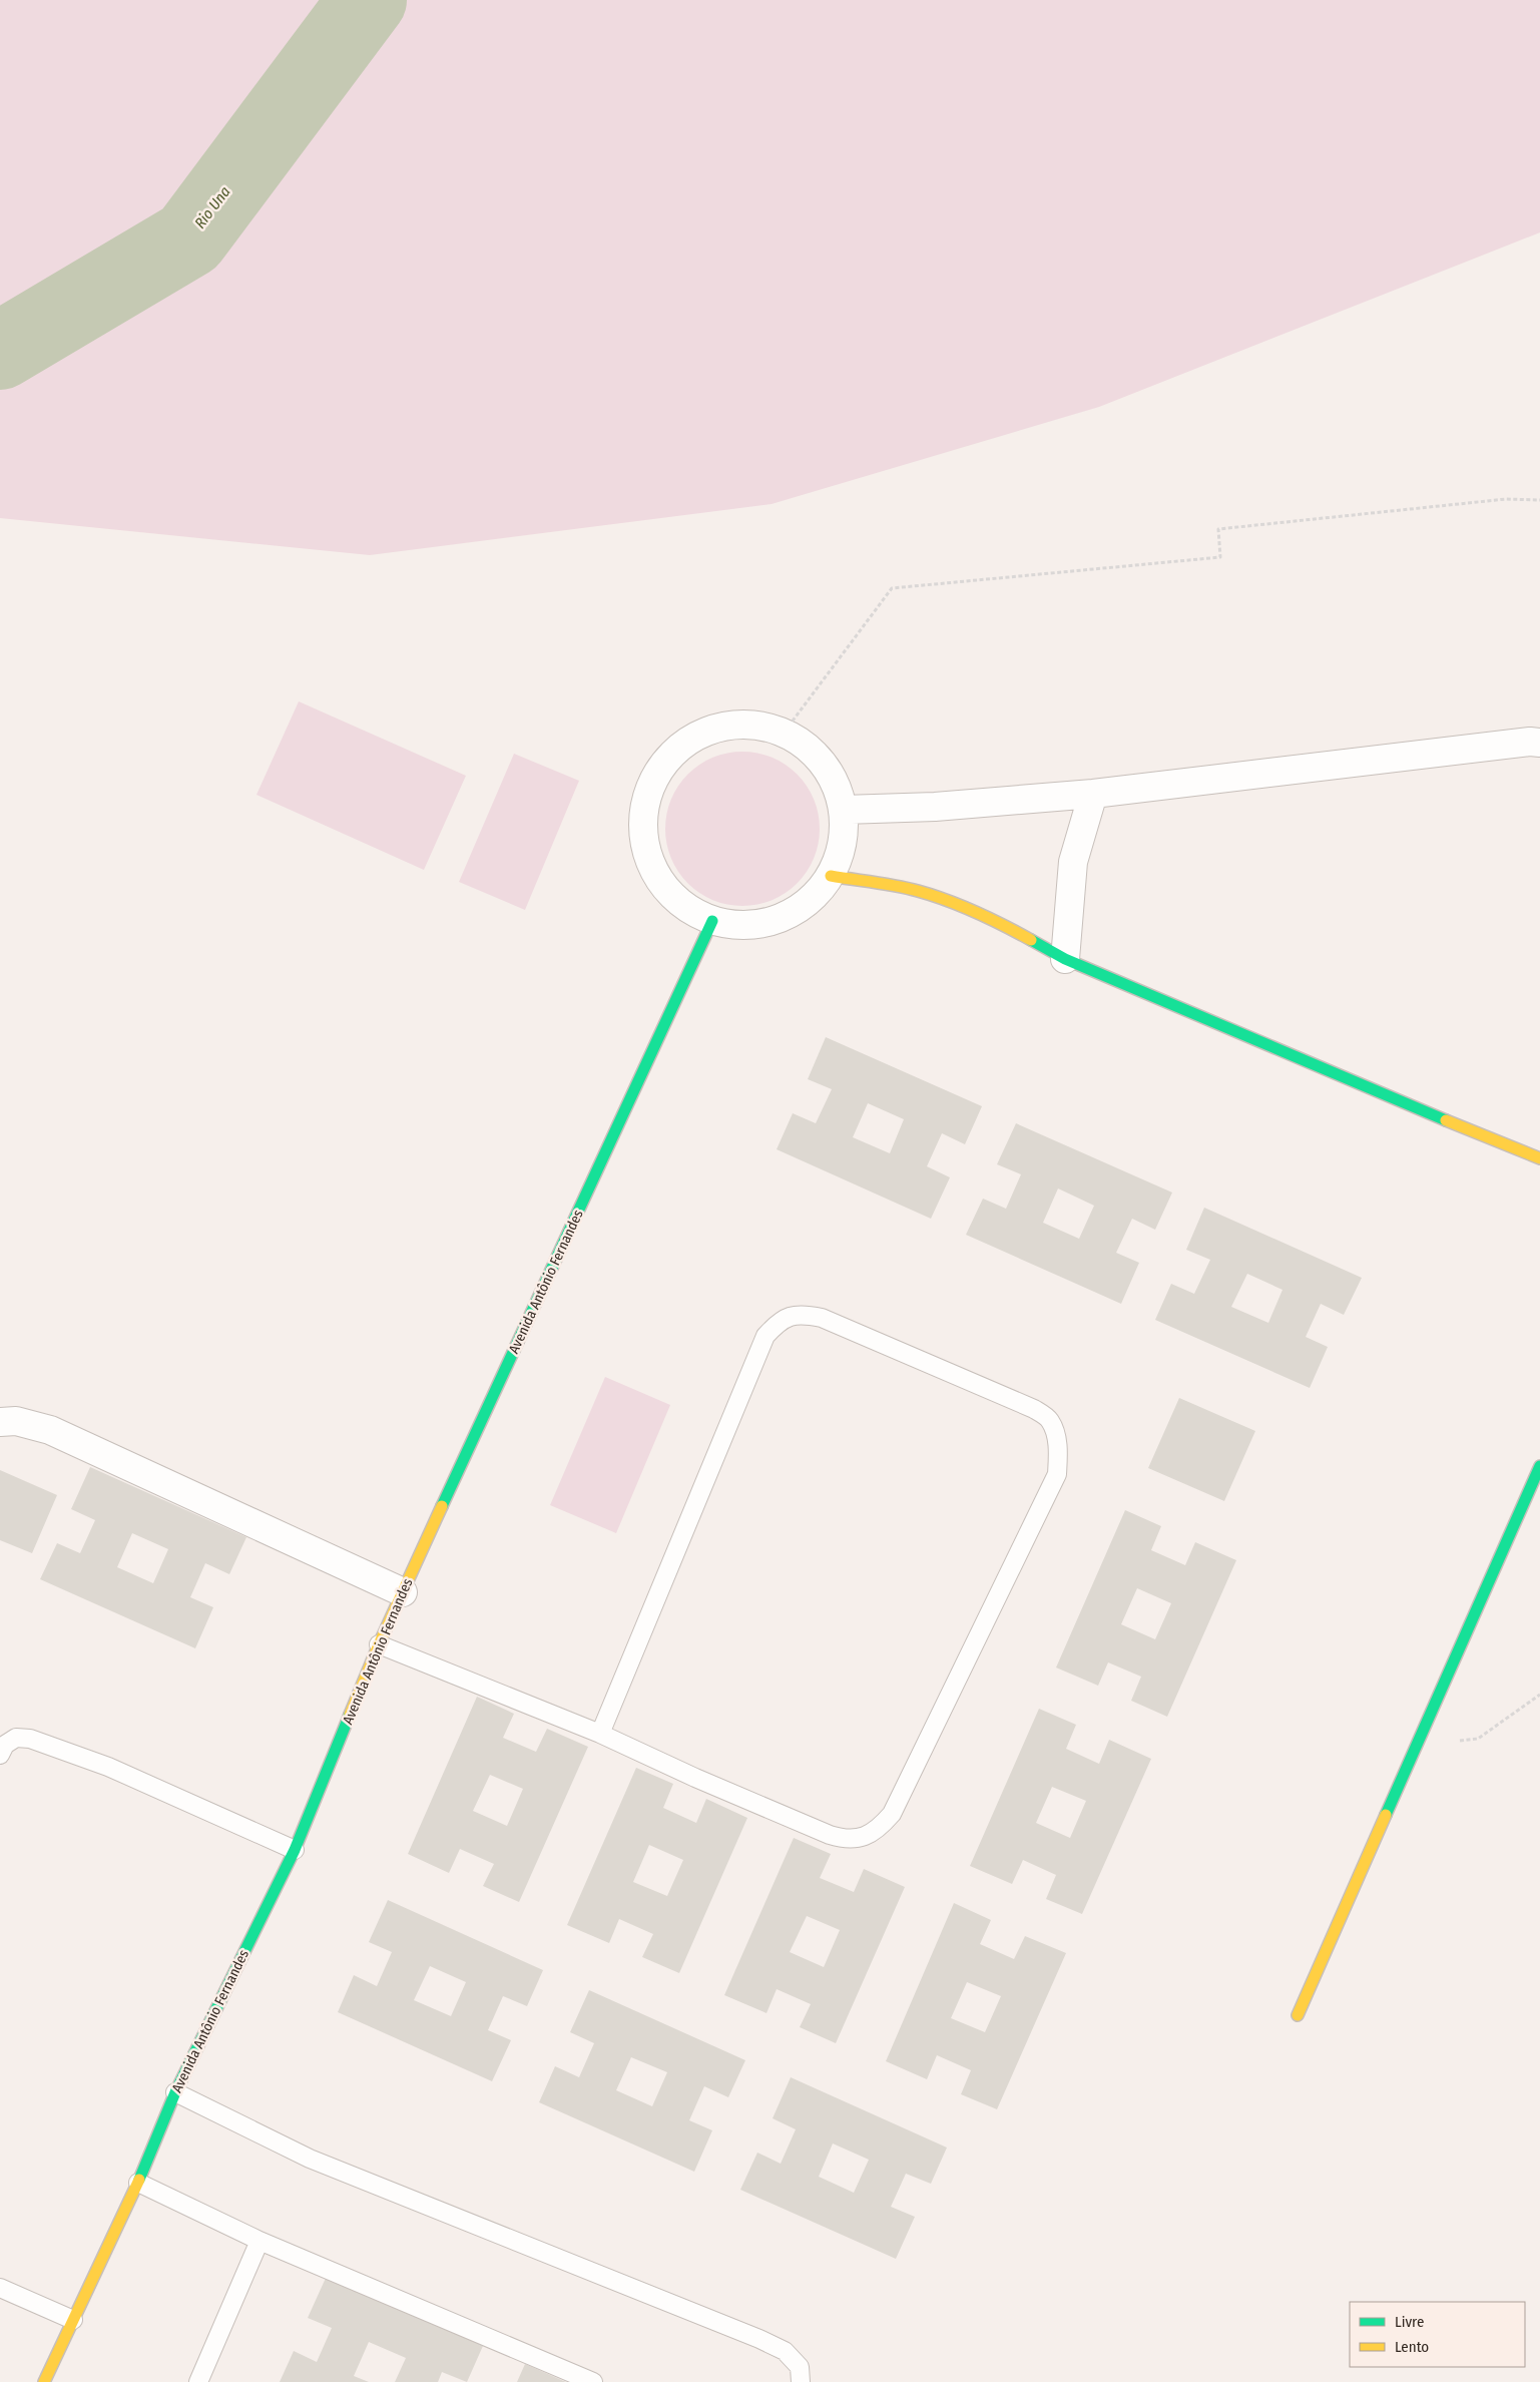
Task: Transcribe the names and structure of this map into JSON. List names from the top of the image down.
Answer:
{
  "streets": {
    "street": ["Avenida Antônio Fernandes"]
  },
  "water": ["Rio Una"],
  "legend": ["Livre", "Lento"]
}
